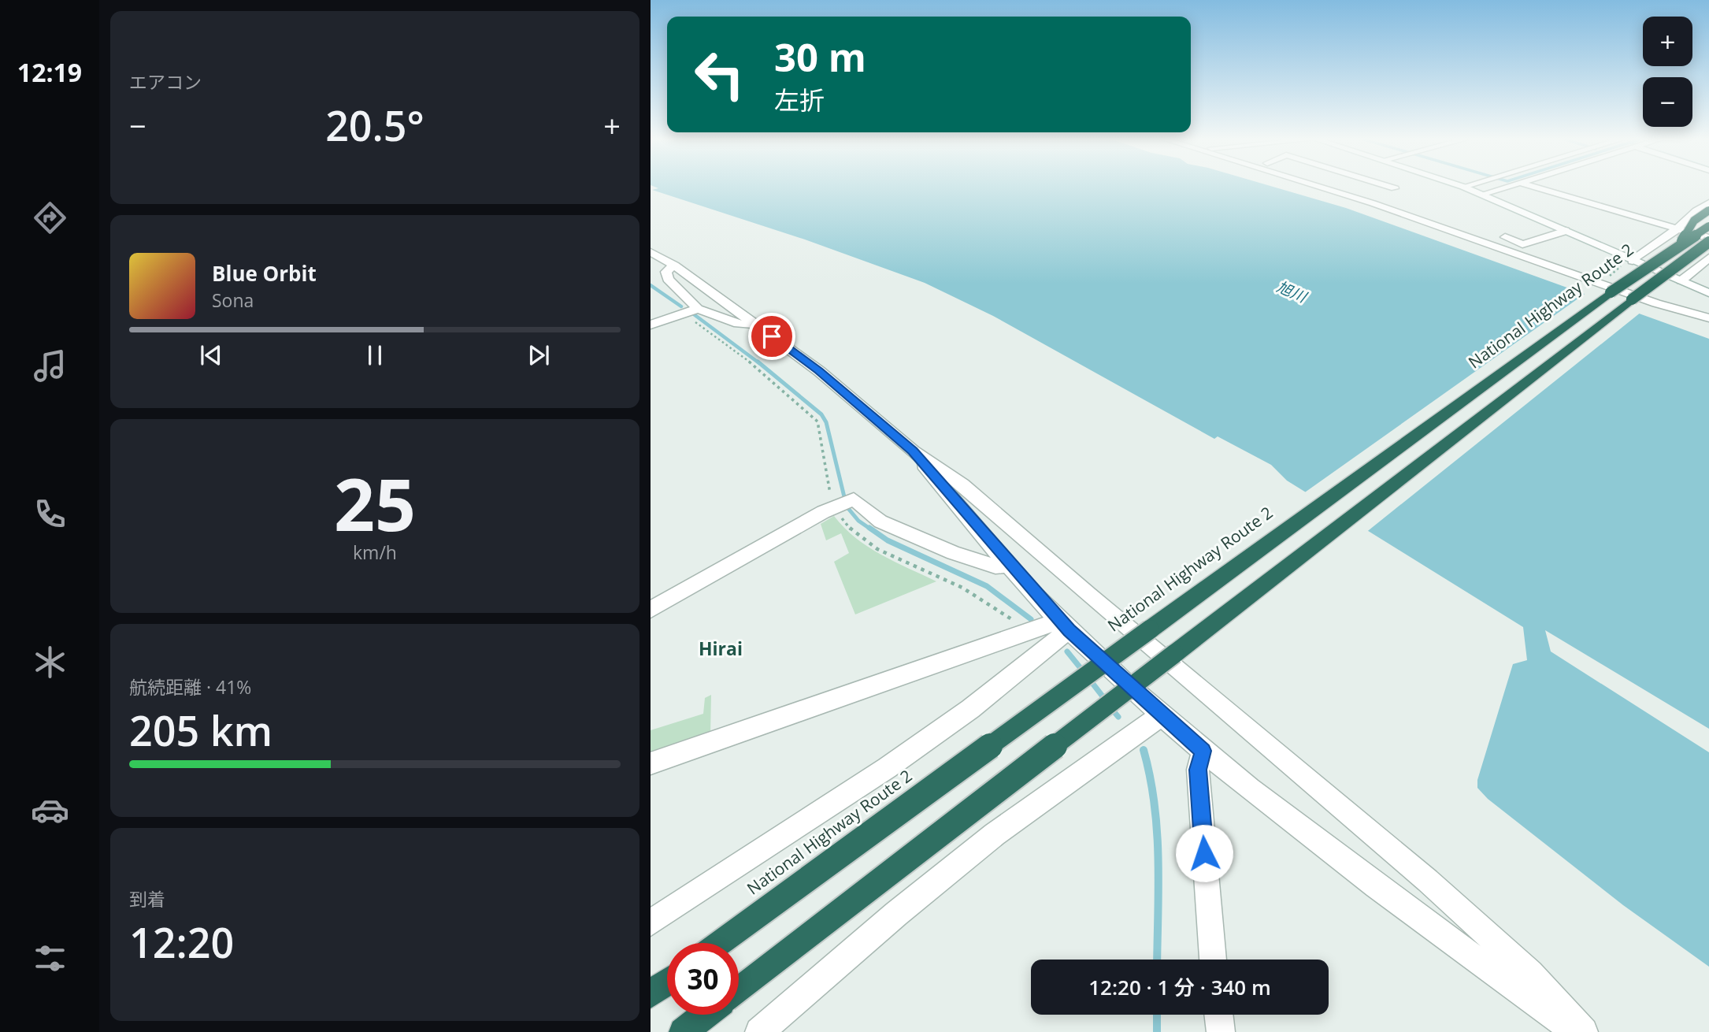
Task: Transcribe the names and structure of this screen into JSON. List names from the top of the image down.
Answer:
{
  "streets": {
    "highway": ["National Highway Route 2"]
  },
  "districts": ["Hirai"],
  "water": ["旭川"],
  "page": {
    "tabs": "12:19",
    "tile": [
      "エアコン",
      ["25", "km/h"],
      ["航続距離 · 41%", "205 km"],
      ["到着", "12:20"]
    ],
    "map_buttons": ["+", "−"],
    "turn": ["30 m", "左折"],
    "heat": ["−", "20.5°", "+"],
    "song": ["Blue Orbit", "Sona"],
    "limit": "30",
    "trip": "12:20 · 1 分 · 340 m"
  }
}
